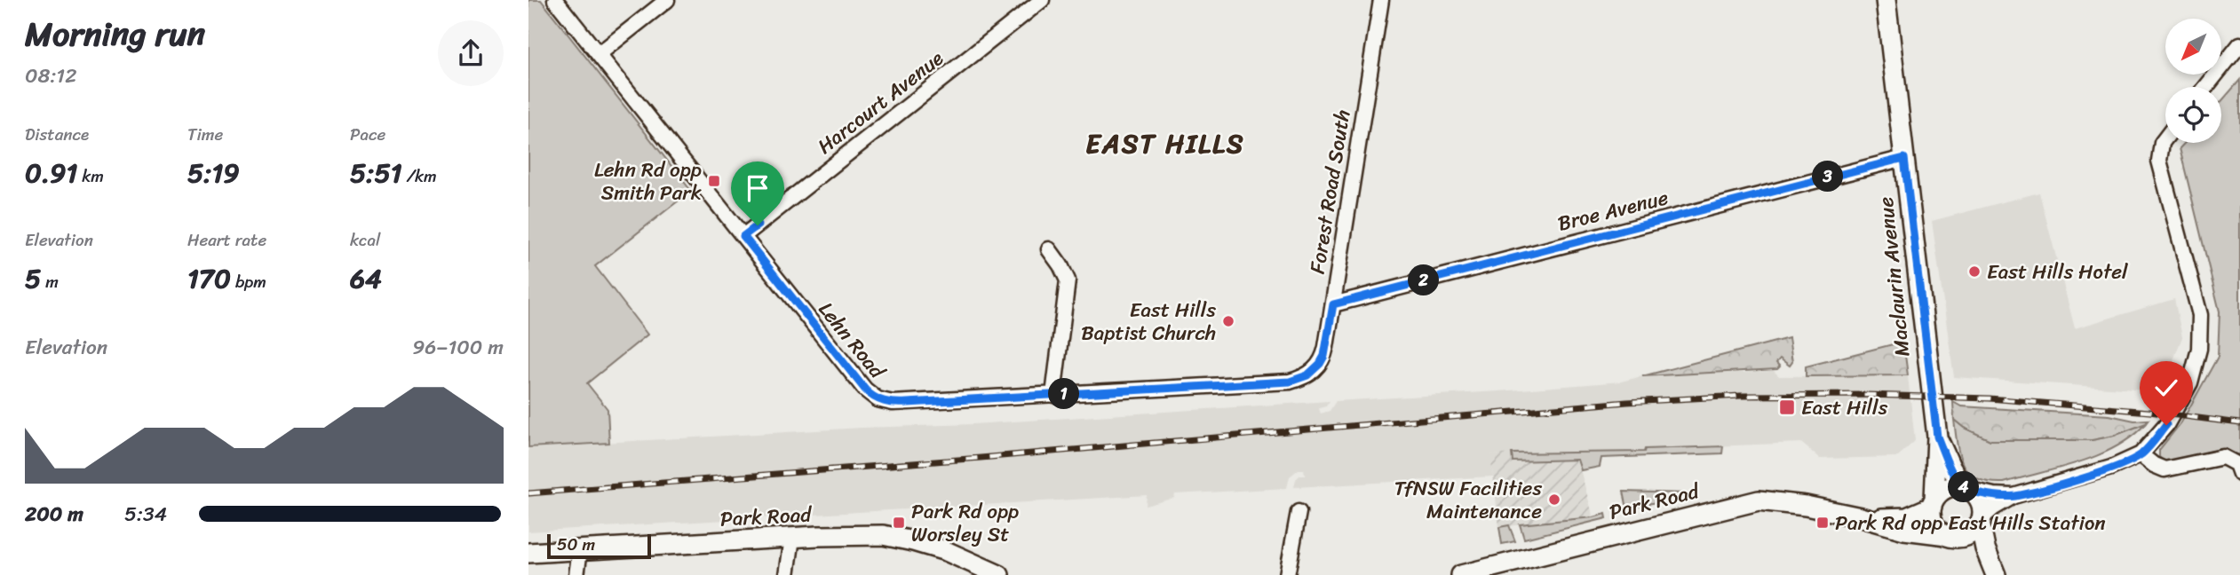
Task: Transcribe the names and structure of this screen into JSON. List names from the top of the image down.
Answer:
{
  "streets": {
    "main road": ["Maclaurin Avenue", "Park Road"],
    "street": [
      "Harcourt Avenue",
      "Forest Road South",
      "Broe Avenue",
      "Lehn Road"
    ]
  },
  "crossings": [
    ["Harcourt Avenue", "Lehn Road"],
    ["Forest Road South", "Broe Avenue"],
    ["Forest Road South", "Lehn Road"],
    ["Broe Avenue", "Maclaurin Avenue"],
    ["Maclaurin Avenue", "Park Road"]
  ],
  "districts": ["EAST HILLS"],
  "places": {
    "transit": [
      "Lehn Rd opp Smith Park",
      "East Hills",
      "Park Rd opp Worsley St",
      "Park Rd opp East Hills Station"
    ],
    "other": ["East Hills Hotel", "East Hills Baptist Church", "TfNSW Facilities Maintenance"]
  },
  "scale_bar": "50 m",
  "north": "bottom left",
  "page": {
    "heading": ["Morning run", "08:12"],
    "stats": [
      ["Distance", "0.91 km"],
      ["Time", "5:19"],
      ["Pace", "5:51 /km"],
      ["Elevation", "5 m"],
      ["Heart rate", "170 bpm"],
      ["kcal", "64"]
    ],
    "pins": [
      "3",
      "2",
      "1",
      "4"
    ],
    "chart": ["Elevation", "96–100 m"],
    "list": [
      {
        "name": "200 m",
        "note": "5:34"
      }
    ],
    "scale": "50 m"
  }
}
